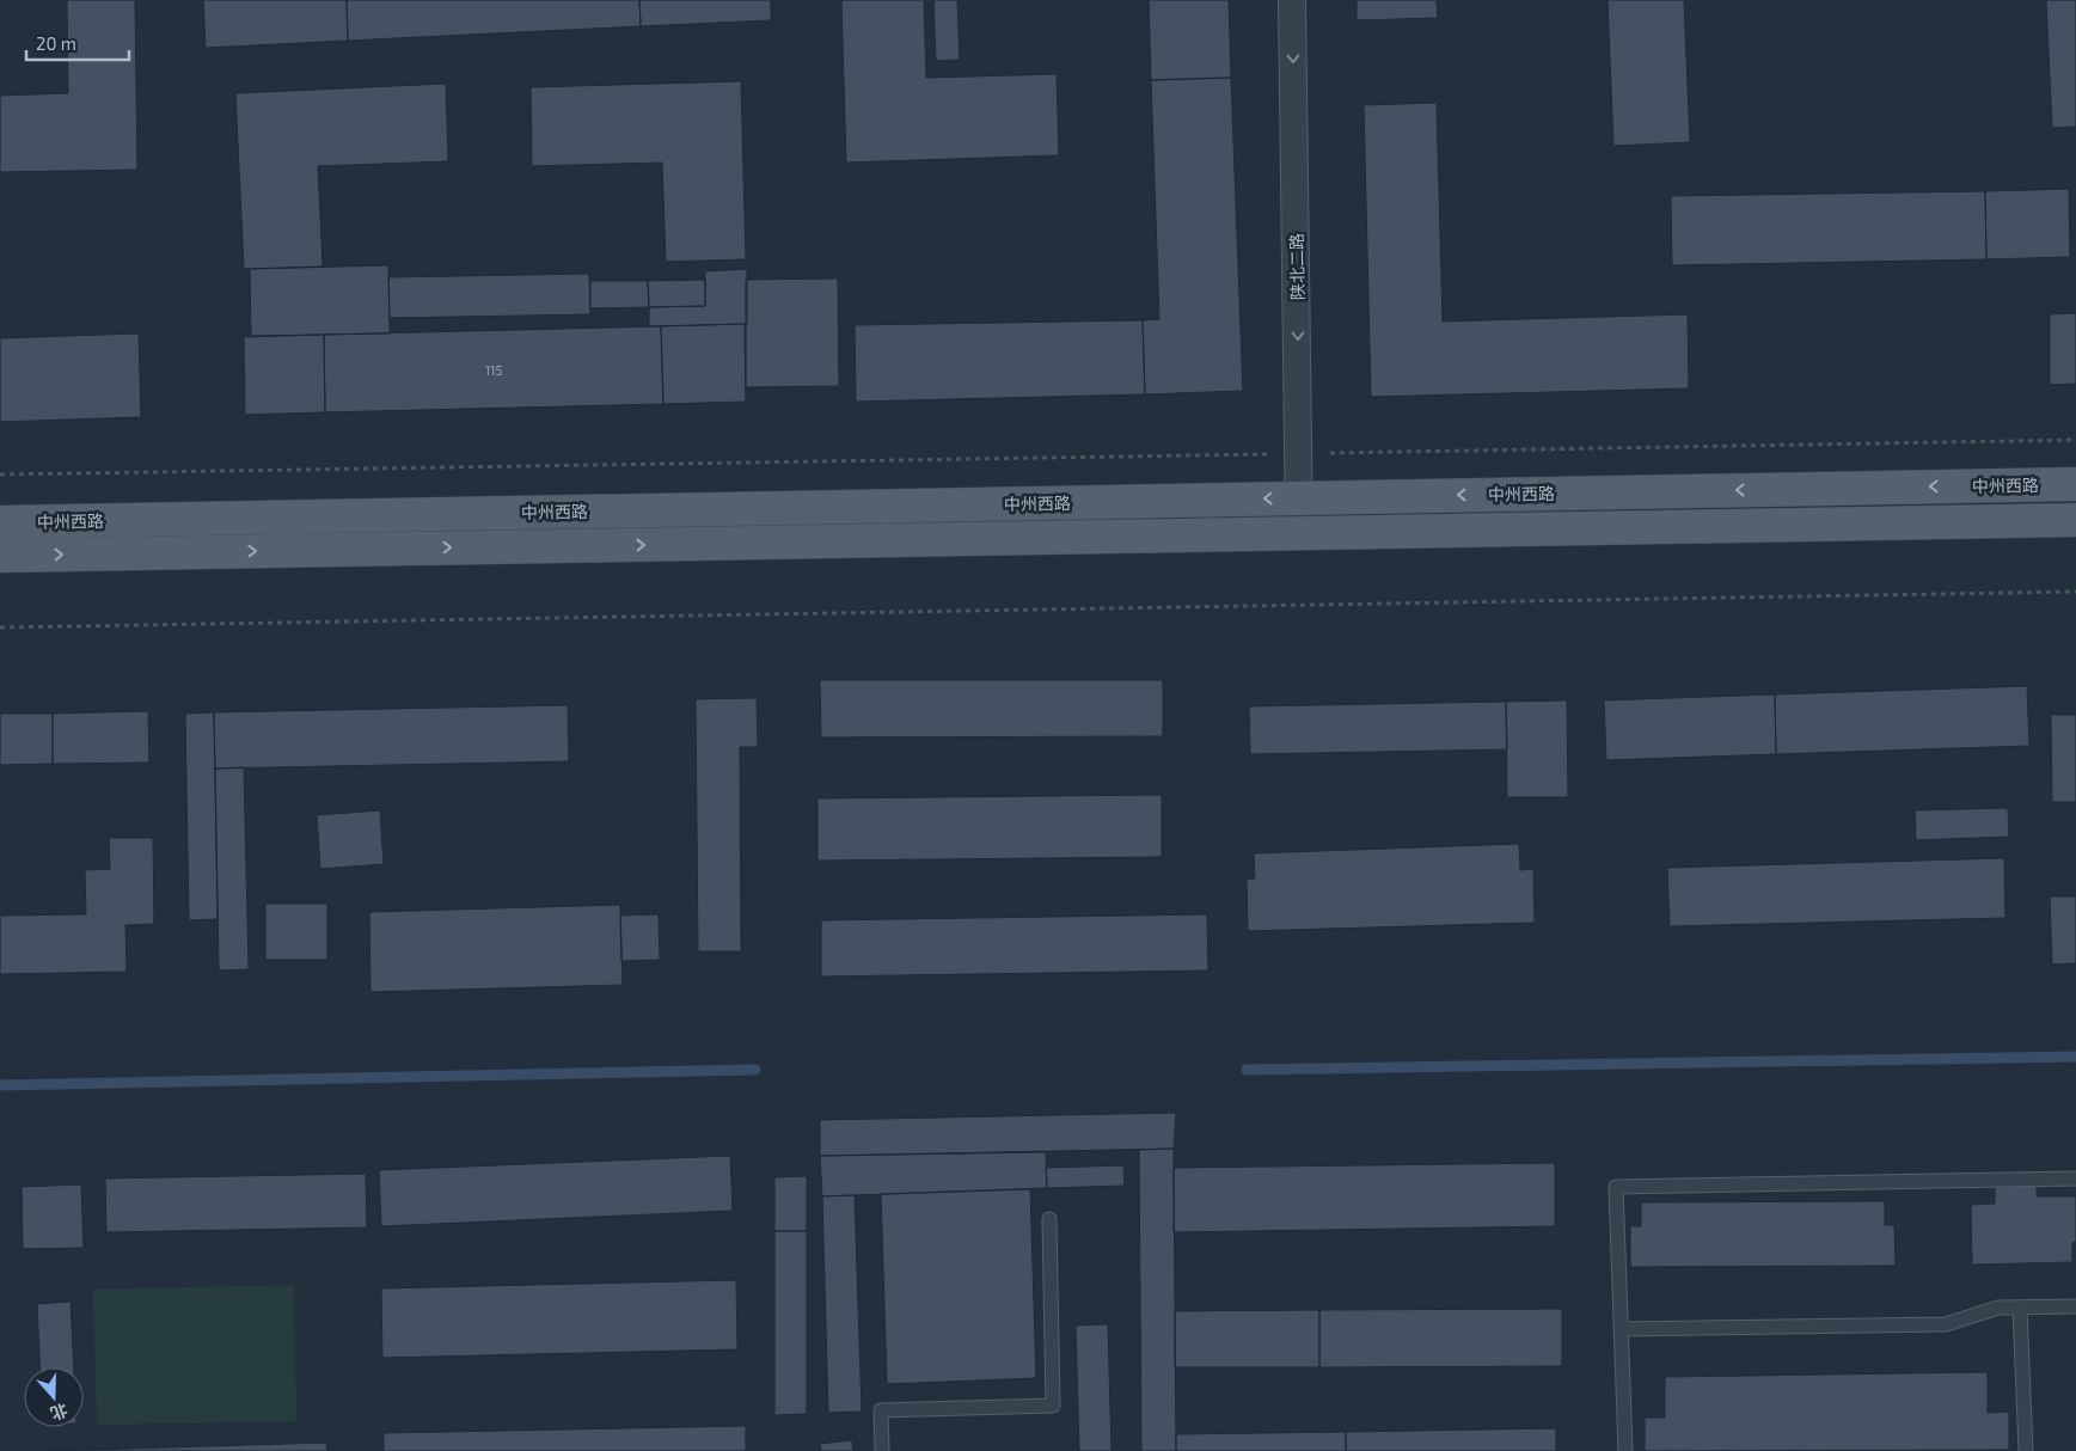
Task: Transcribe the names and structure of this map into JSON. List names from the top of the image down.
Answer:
{
  "streets": {
    "main road": ["中州西路"],
    "street": ["陕北二路"]
  },
  "crossings": [
    ["陕北二路", "中州西路"]
  ],
  "one_way": ["陕北二路"],
  "house_numbers": ["115"],
  "scale_bar": "20 m",
  "north": "bottom"
}
